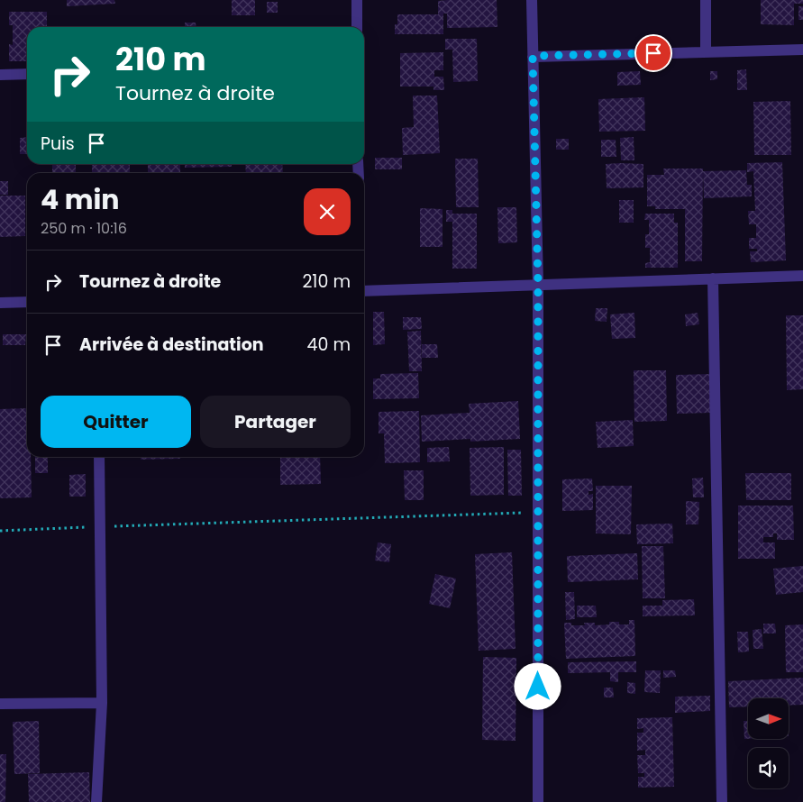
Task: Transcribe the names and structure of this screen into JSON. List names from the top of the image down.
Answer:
{
  "north": "right",
  "page": {
    "turn": ["210 m", "Tournez à droite"],
    "then": "Puis",
    "heading": ["4 min", "250 m · 10:16"],
    "list": [
      {
        "name": "Tournez à droite",
        "value": "210 m"
      },
      {
        "name": "Arrivée à destination",
        "value": "40 m"
      }
    ],
    "buttons": ["Quitter", "Partager"]
  }
}
